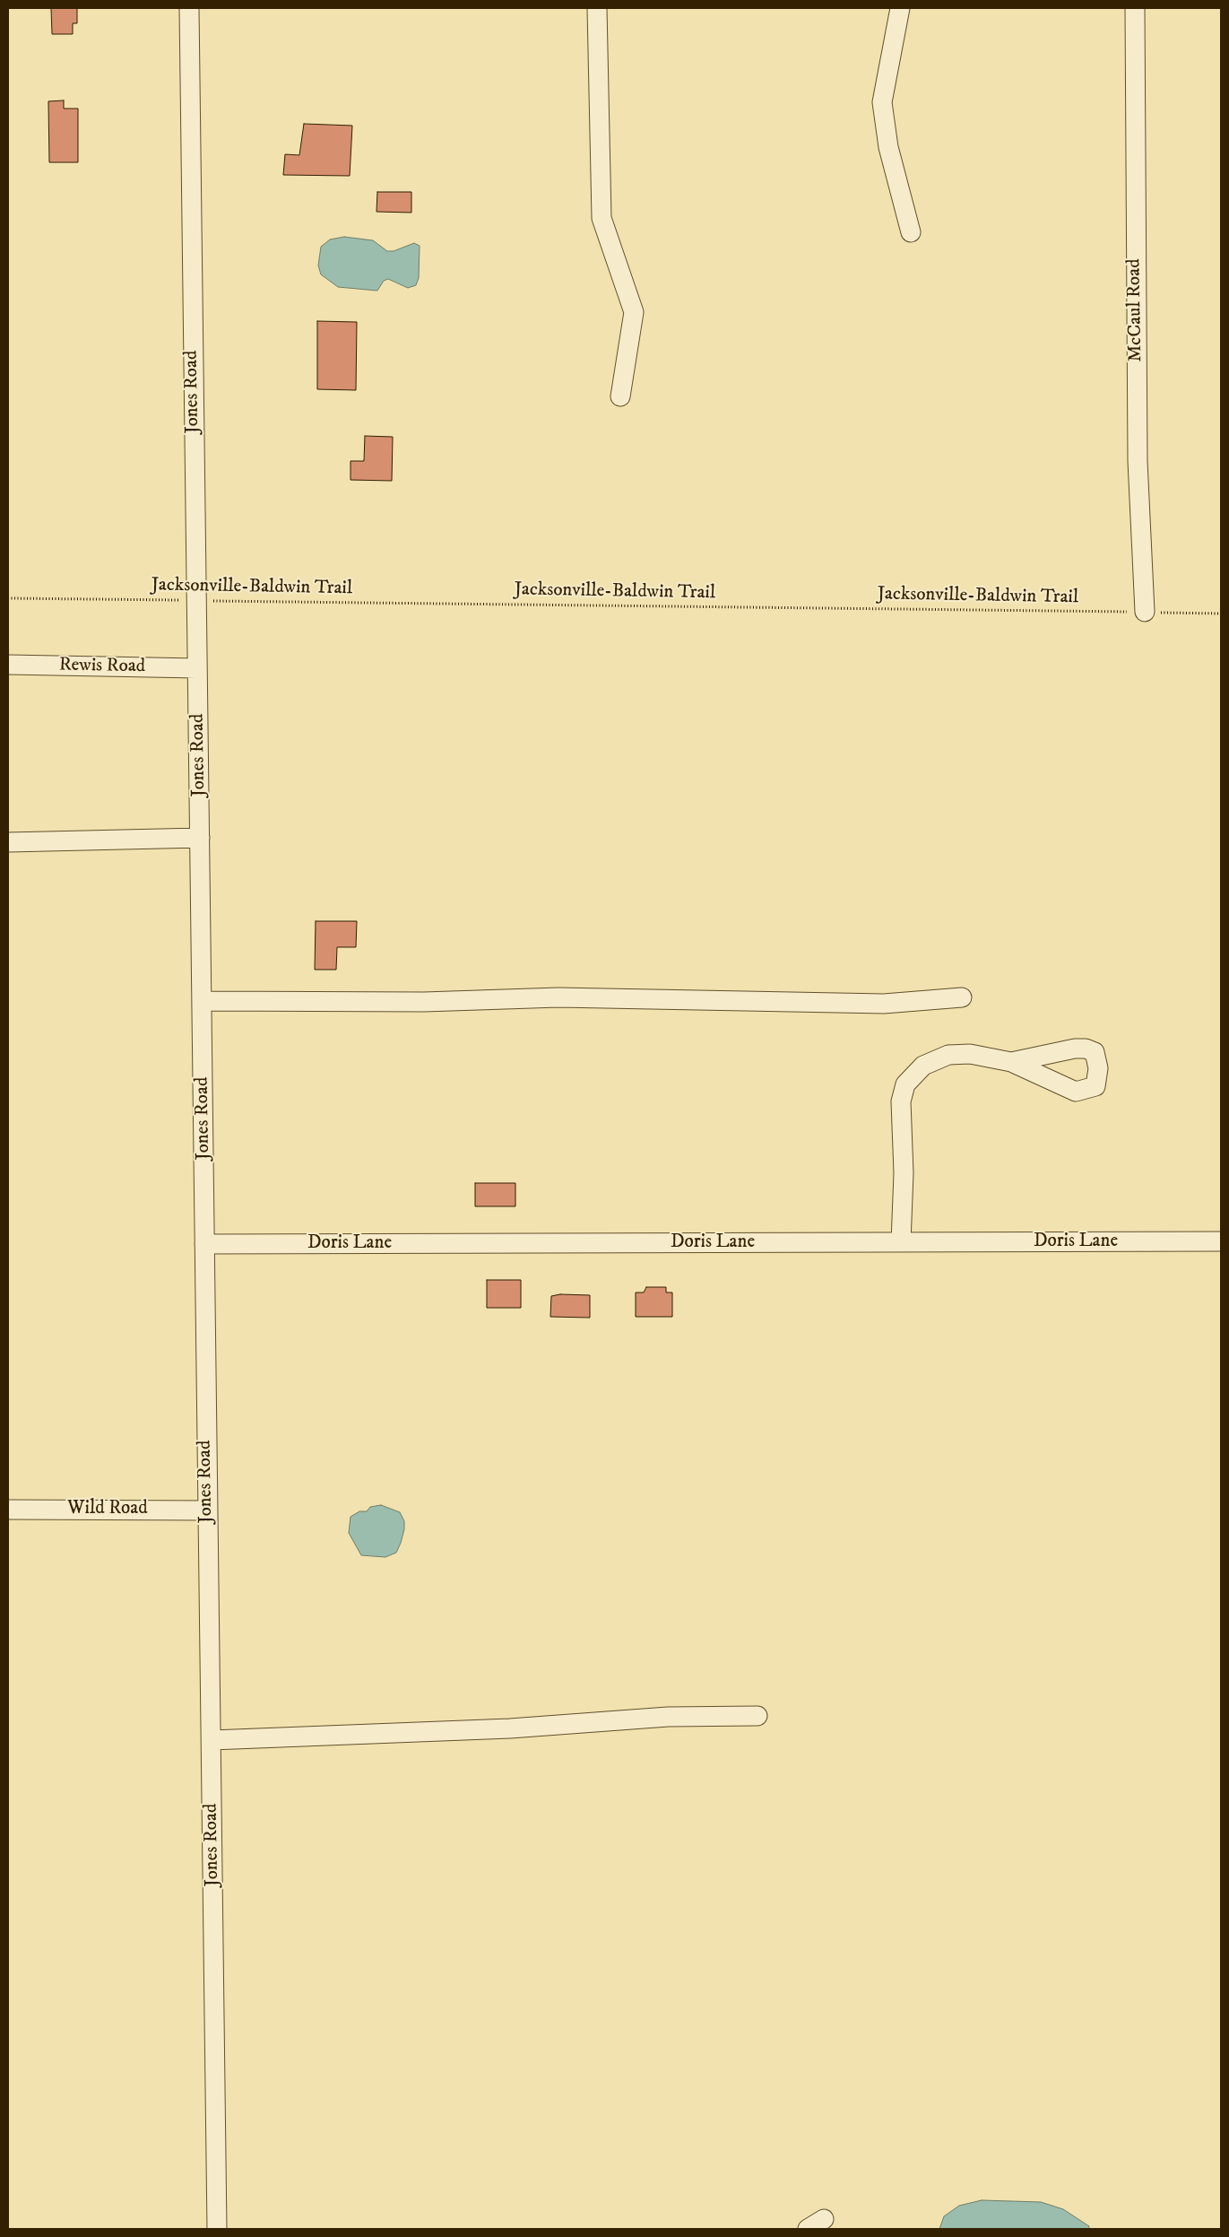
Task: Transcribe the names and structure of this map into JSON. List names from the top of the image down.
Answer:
{
  "streets": {
    "street": [
      "McCaul Road",
      "Jones Road",
      "Rewis Road",
      "Doris Lane",
      "Wild Road"
    ],
    "path": ["Jacksonville-Baldwin Trail"]
  },
  "crossings": [
    ["McCaul Road", "Jacksonville-Baldwin Trail"],
    ["Jones Road", "Jacksonville-Baldwin Trail"],
    ["Jones Road", "Rewis Road"],
    ["Jones Road", "Doris Lane"],
    ["Jones Road", "Wild Road"]
  ]
}
